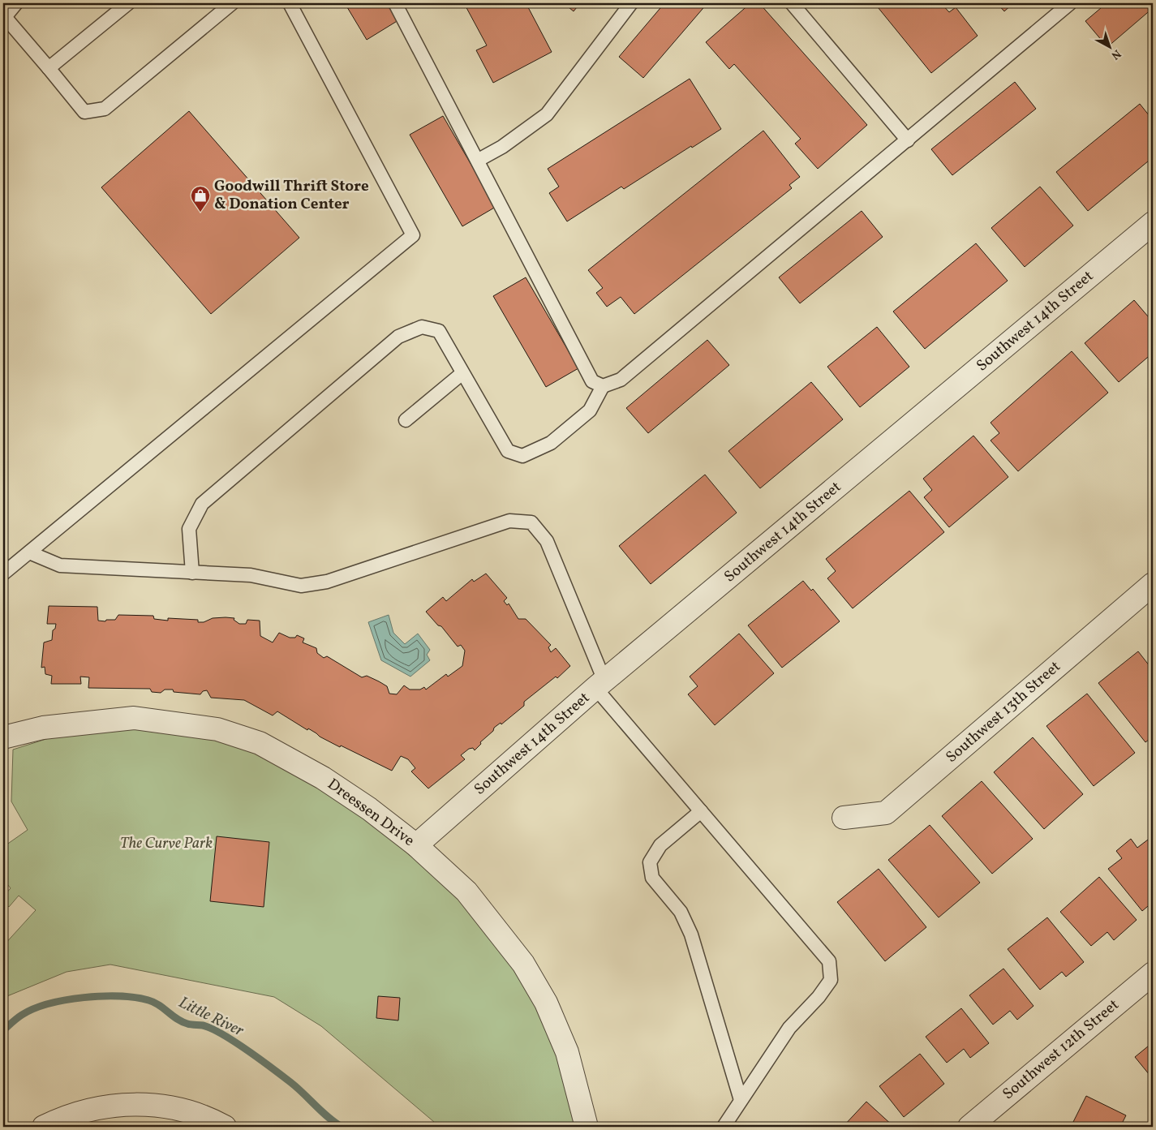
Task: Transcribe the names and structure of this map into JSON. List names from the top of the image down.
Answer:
{
  "streets": {
    "street": [
      "Southwest 14th Street",
      "Southwest 13th Street",
      "Dreessen Drive",
      "Southwest 12th Street"
    ]
  },
  "crossings": [
    ["Southwest 14th Street", "Dreessen Drive"]
  ],
  "water": ["Little River"],
  "parks": ["The Curve Park"],
  "places": {
    "shop": ["Goodwill Thrift Store & Donation Center"]
  },
  "north": "bottom right"
}
